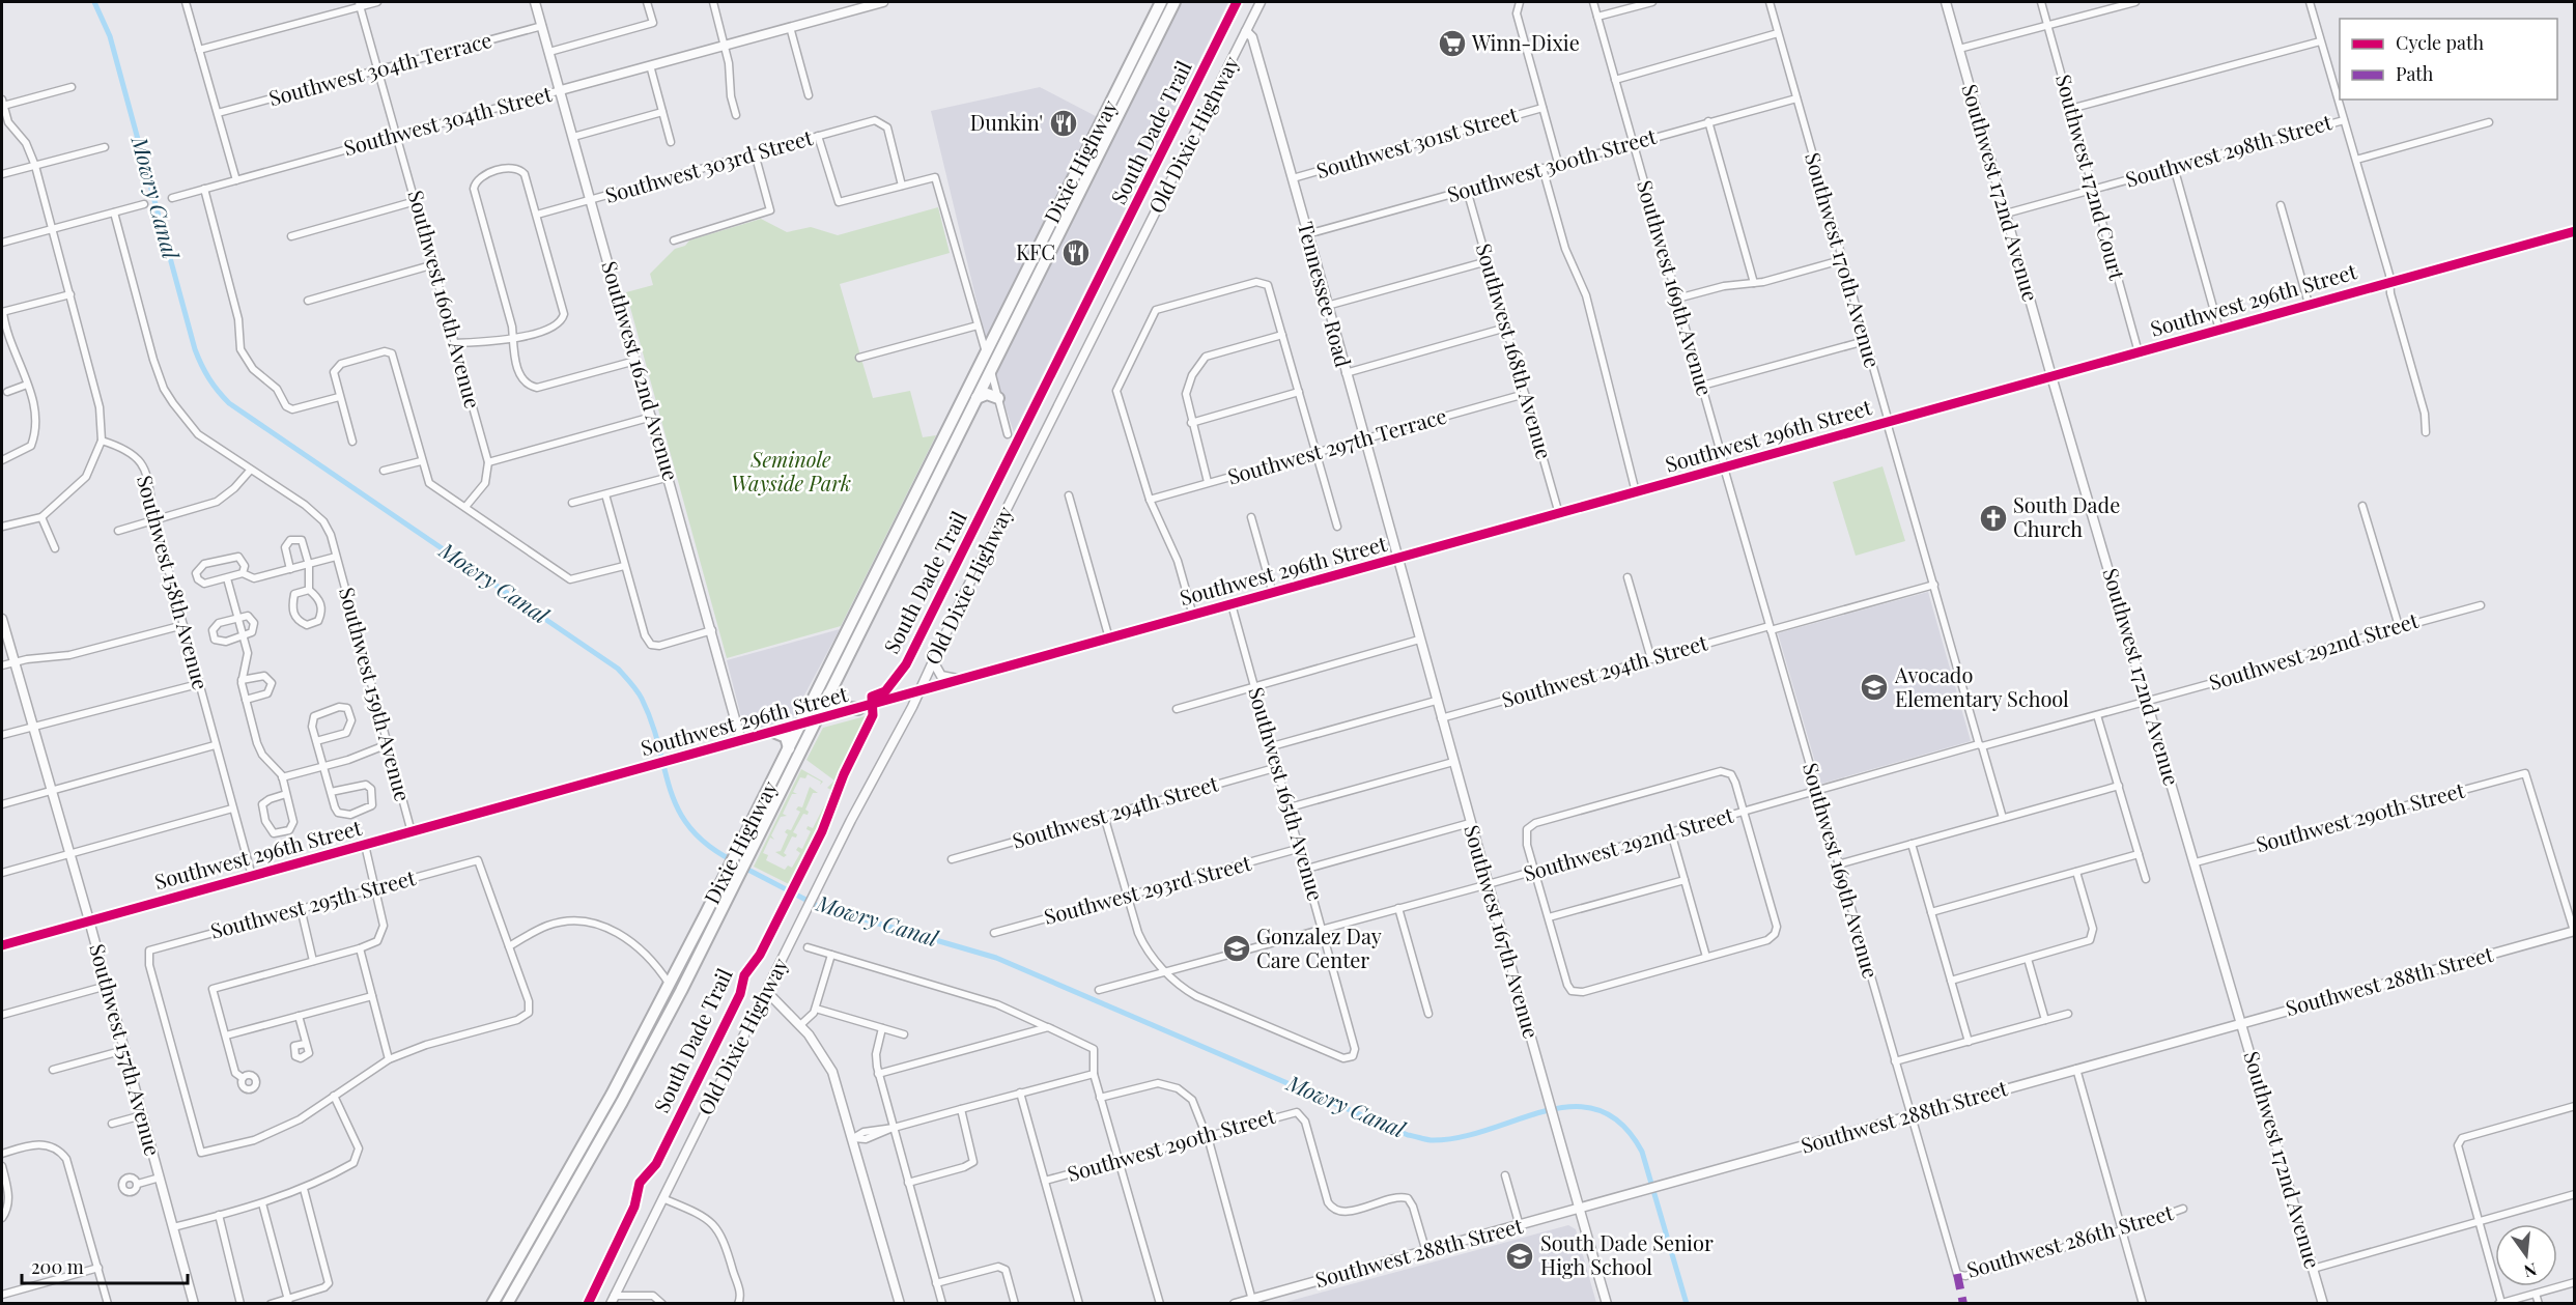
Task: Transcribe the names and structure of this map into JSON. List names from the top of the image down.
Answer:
{
  "streets": {
    "highway": ["Dixie Highway"],
    "street": [
      "Southwest 304th Terrace",
      "Southwest 304th Street",
      "Old Dixie Highway",
      "Southwest 301st Street",
      "Southwest 298th Street",
      "Southwest 300th Street",
      "Southwest 303rd Street",
      "Southwest 172nd Court",
      "Southwest 172nd Avenue",
      "Southwest 170th Avenue",
      "Southwest 169th Avenue",
      "Tennessee Road",
      "Southwest 160th Avenue",
      "Southwest 296th Street",
      "Southwest 168th Avenue",
      "Southwest 162nd Avenue",
      "Southwest 297th Terrace",
      "Southwest 158th Avenue",
      "Southwest 292nd Street",
      "Southwest 294th Street",
      "Southwest 159th Avenue",
      "Southwest 165th Avenue",
      "Southwest 290th Street",
      "Southwest 293rd Street",
      "Southwest 295th Street",
      "Southwest 167th Avenue",
      "Southwest 288th Street",
      "Southwest 157th Avenue",
      "Southwest 286th Street"
    ],
    "cycle path": ["South Dade Trail"]
  },
  "crossings": [
    ["Southwest 304th Terrace", "Southwest 160th Avenue"],
    ["Southwest 304th Terrace", "Southwest 162nd Avenue"],
    ["Southwest 304th Street", "Southwest 160th Avenue"],
    ["Southwest 304th Street", "Southwest 162nd Avenue"],
    ["Old Dixie Highway", "Tennessee Road"],
    ["Old Dixie Highway", "Southwest 296th Street"],
    ["Southwest 301st Street", "Tennessee Road"],
    ["Southwest 298th Street", "Southwest 172nd Court"],
    ["Southwest 298th Street", "Southwest 172nd Avenue"],
    ["Dixie Highway", "Southwest 296th Street"],
    ["Southwest 300th Street", "Southwest 170th Avenue"],
    ["Southwest 300th Street", "Southwest 169th Avenue"],
    ["Southwest 300th Street", "Tennessee Road"],
    ["Southwest 300th Street", "Southwest 168th Avenue"],
    ["Southwest 303rd Street", "Southwest 162nd Avenue"],
    ["Southwest 172nd Court", "Southwest 296th Street"],
    ["Southwest 172nd Avenue", "Southwest 296th Street"],
    ["Southwest 172nd Avenue", "Southwest 292nd Street"],
    ["Southwest 172nd Avenue", "Southwest 290th Street"],
    ["Southwest 172nd Avenue", "Southwest 288th Street"],
    ["Southwest 170th Avenue", "Southwest 296th Street"],
    ["Southwest 170th Avenue", "Southwest 292nd Street"],
    ["Southwest 170th Avenue", "Southwest 294th Street"],
    ["Southwest 169th Avenue", "Southwest 296th Street"],
    ["Southwest 169th Avenue", "Southwest 292nd Street"],
    ["Southwest 169th Avenue", "Southwest 294th Street"],
    ["Southwest 169th Avenue", "Southwest 288th Street"],
    ["Southwest 169th Avenue", "Southwest 286th Street"],
    ["Tennessee Road", "Southwest 296th Street"],
    ["Tennessee Road", "Southwest 297th Terrace"],
    ["Tennessee Road", "Southwest 167th Avenue"],
    ["Southwest 296th Street", "Southwest 168th Avenue"],
    ["Southwest 296th Street", "Southwest 162nd Avenue"],
    ["Southwest 296th Street", "Southwest 158th Avenue"],
    ["Southwest 296th Street", "Southwest 159th Avenue"],
    ["Southwest 296th Street", "Southwest 165th Avenue"],
    ["Southwest 296th Street", "Southwest 167th Avenue"],
    ["Southwest 296th Street", "Southwest 157th Avenue"],
    ["Southwest 168th Avenue", "Southwest 297th Terrace"],
    ["Southwest 292nd Street", "Southwest 165th Avenue"],
    ["Southwest 292nd Street", "Southwest 167th Avenue"],
    ["Southwest 294th Street", "Southwest 165th Avenue"],
    ["Southwest 294th Street", "Southwest 167th Avenue"],
    ["Southwest 165th Avenue", "Southwest 293rd Street"],
    ["Southwest 290th Street", "Southwest 288th Street"],
    ["Southwest 167th Avenue", "Southwest 288th Street"]
  ],
  "water": ["Mowry Canal"],
  "parks": ["Seminole Wayside Park"],
  "places": {
    "supermarket": ["Winn-Dixie"],
    "restaurant": ["Dunkin'", "KFC"],
    "church": ["South Dade Church"],
    "school or university": ["Avocado Elementary School", "Gonzalez Day Care Center", "South Dade Senior High School"]
  },
  "legend": ["Cycle path", "Path"],
  "scale_bar": "200 m",
  "north": "bottom"
}
